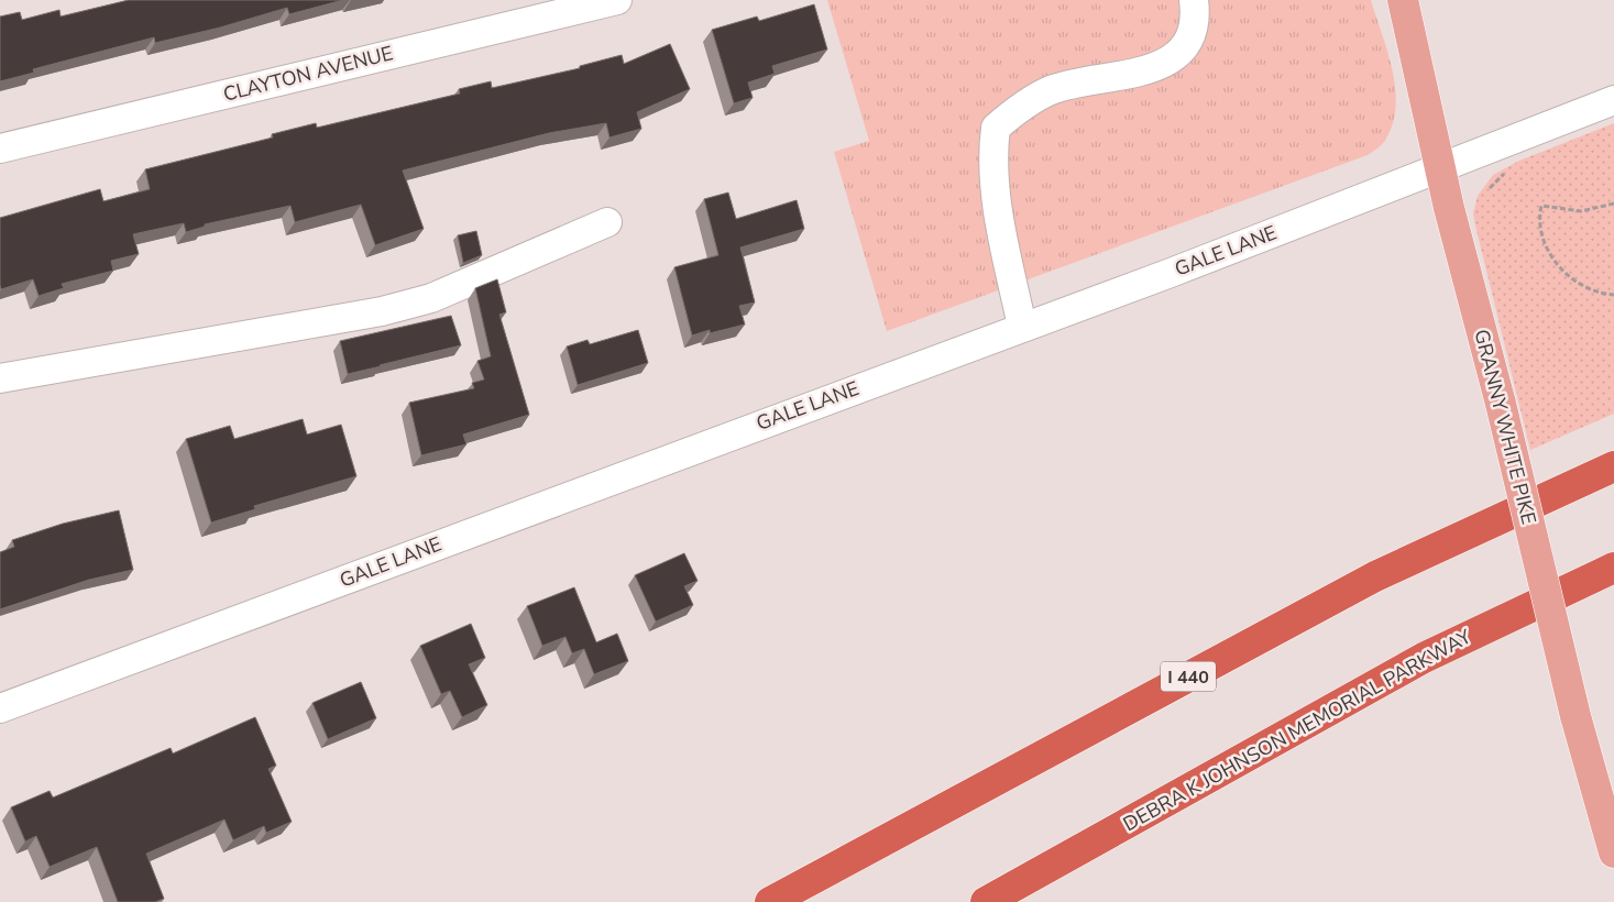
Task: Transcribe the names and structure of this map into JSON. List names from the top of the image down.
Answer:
{
  "streets": {
    "highway": ["I 440", "DEBRA K JOHNSON MEMORIAL PARKWAY"],
    "main road": ["GRANNY WHITE PIKE"],
    "street": ["CLAYTON AVENUE", "GALE LANE"]
  },
  "crossings": [
    ["GALE LANE", "GRANNY WHITE PIKE"]
  ]
}
